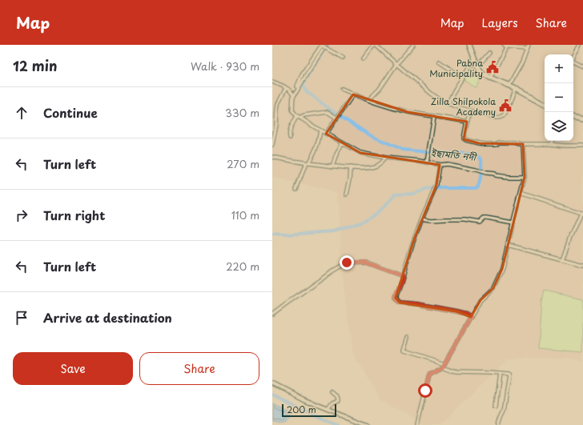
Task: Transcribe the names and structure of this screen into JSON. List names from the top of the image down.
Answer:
{
  "water": ["ইছামতি নদী"],
  "places": {
    "public building": ["Pabna Municipality", "Zilla Shilpokola Academy"]
  },
  "scale_bar": "200 m",
  "page": {
    "header": "Map",
    "nav": ["Map", "Layers", "Share"],
    "heading": ["12 min", "Walk · 930 m"],
    "map_buttons": ["+", "−"],
    "list": [
      ["Continue", "330 m"],
      ["Turn left", "270 m"],
      ["Turn right", "110 m"],
      ["Turn left", "220 m"],
      "Arrive at destination"
    ],
    "buttons": ["Save", "Share"],
    "scale": "200 m"
  }
}
